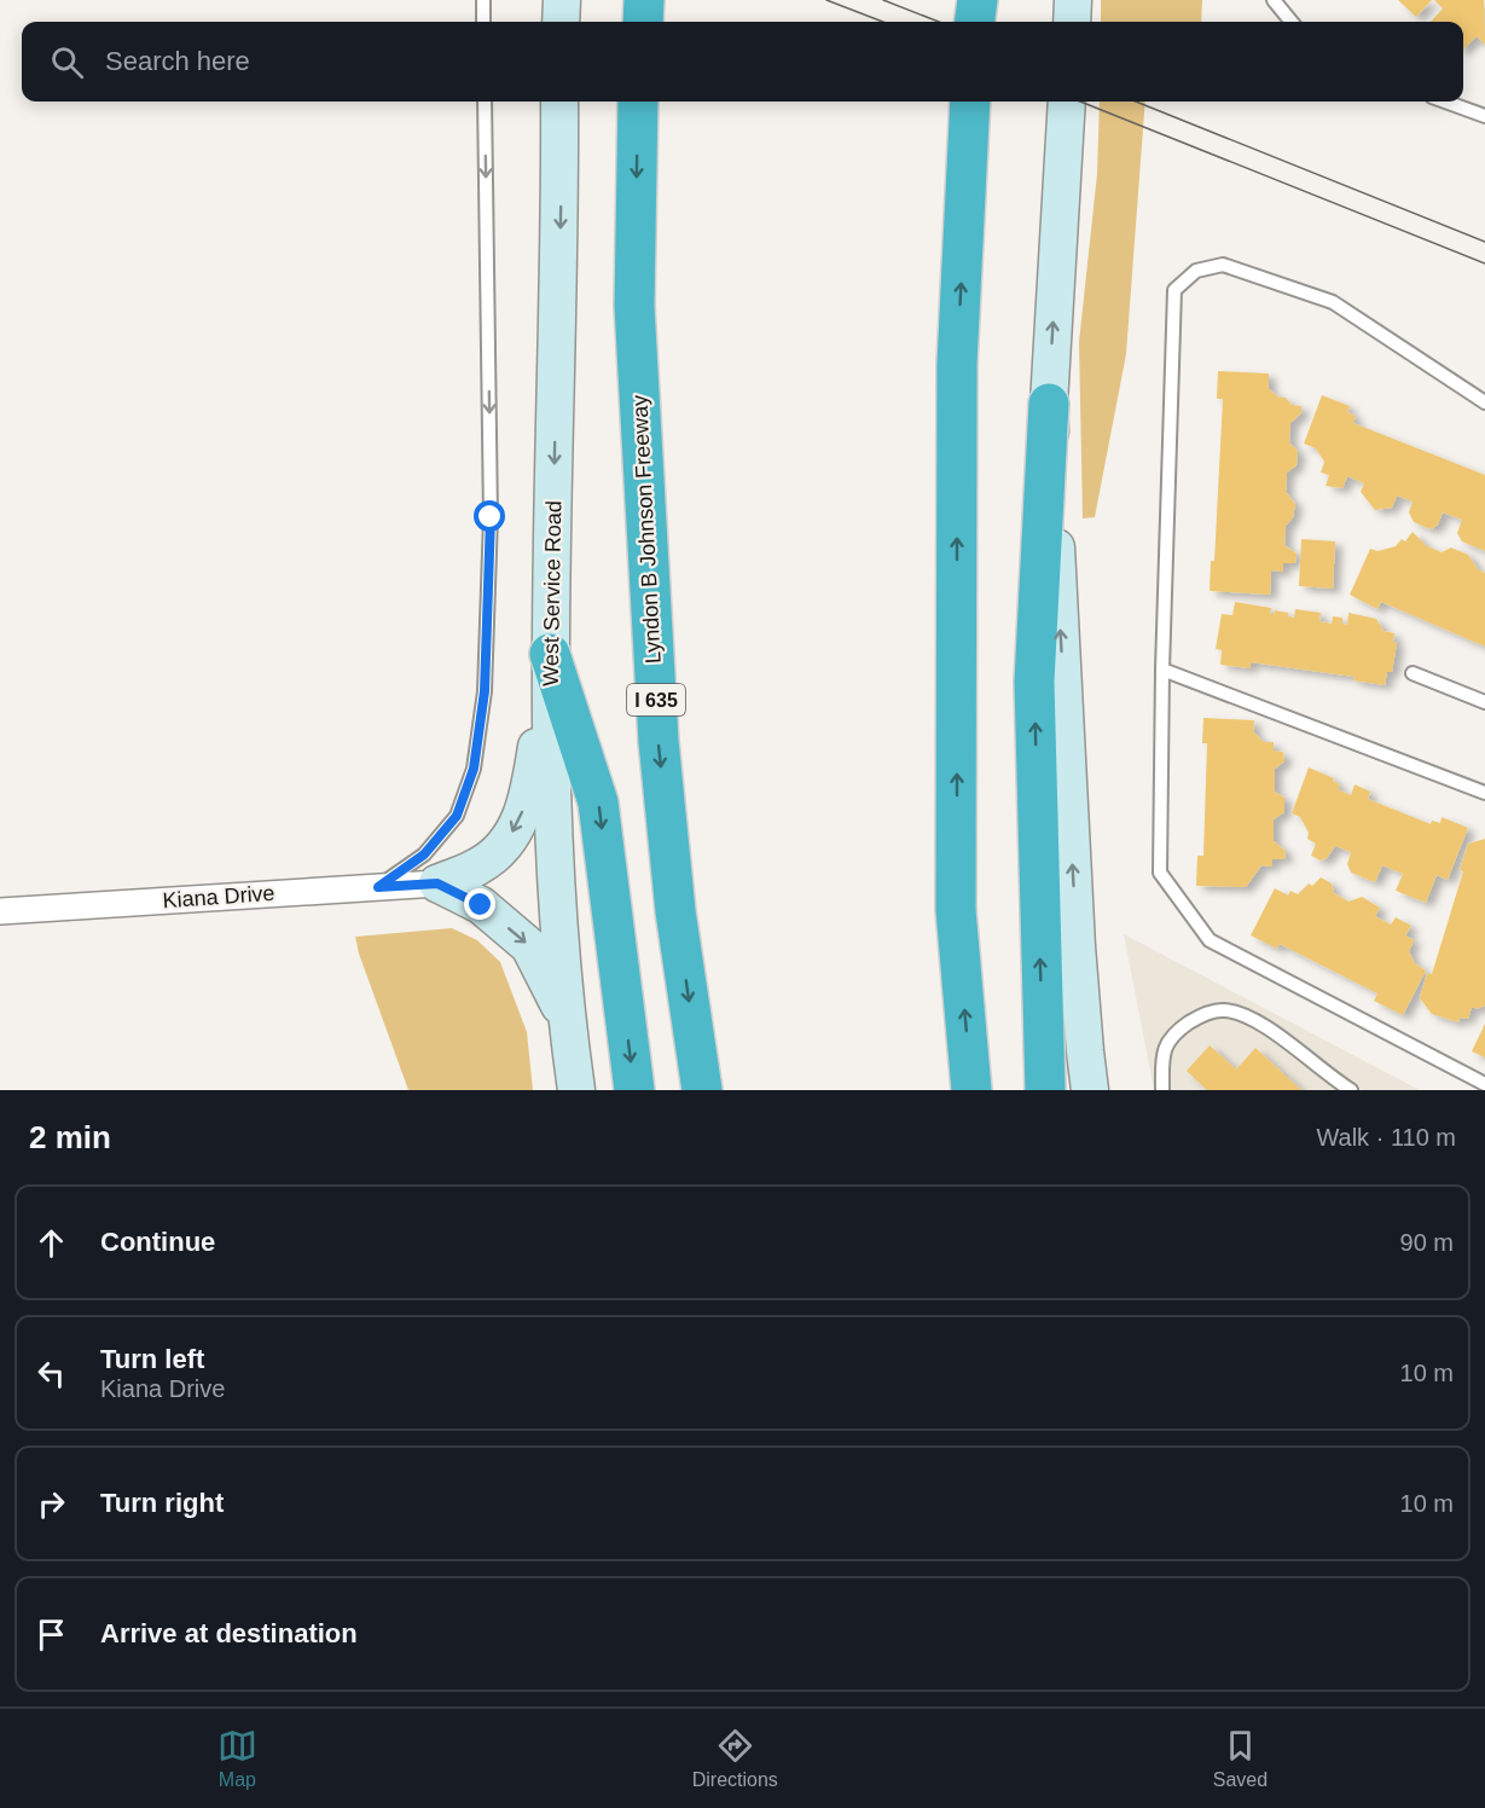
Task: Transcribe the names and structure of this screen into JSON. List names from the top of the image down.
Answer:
{
  "streets": {
    "highway": ["Lyndon B Johnson Freeway", "I 635"],
    "main road": ["West Service Road"],
    "street": ["Kiana Drive"]
  },
  "one_way": ["West Service Road"],
  "page": {
    "search": "Search here",
    "heading": ["2 min", "Walk · 110 m"],
    "list": [
      ["Continue", "90 m"],
      ["Turn left", "Kiana Drive", "10 m"],
      ["Turn right", "10 m"],
      "Arrive at destination"
    ],
    "nav": ["Map", "Directions", "Saved"]
  }
}
